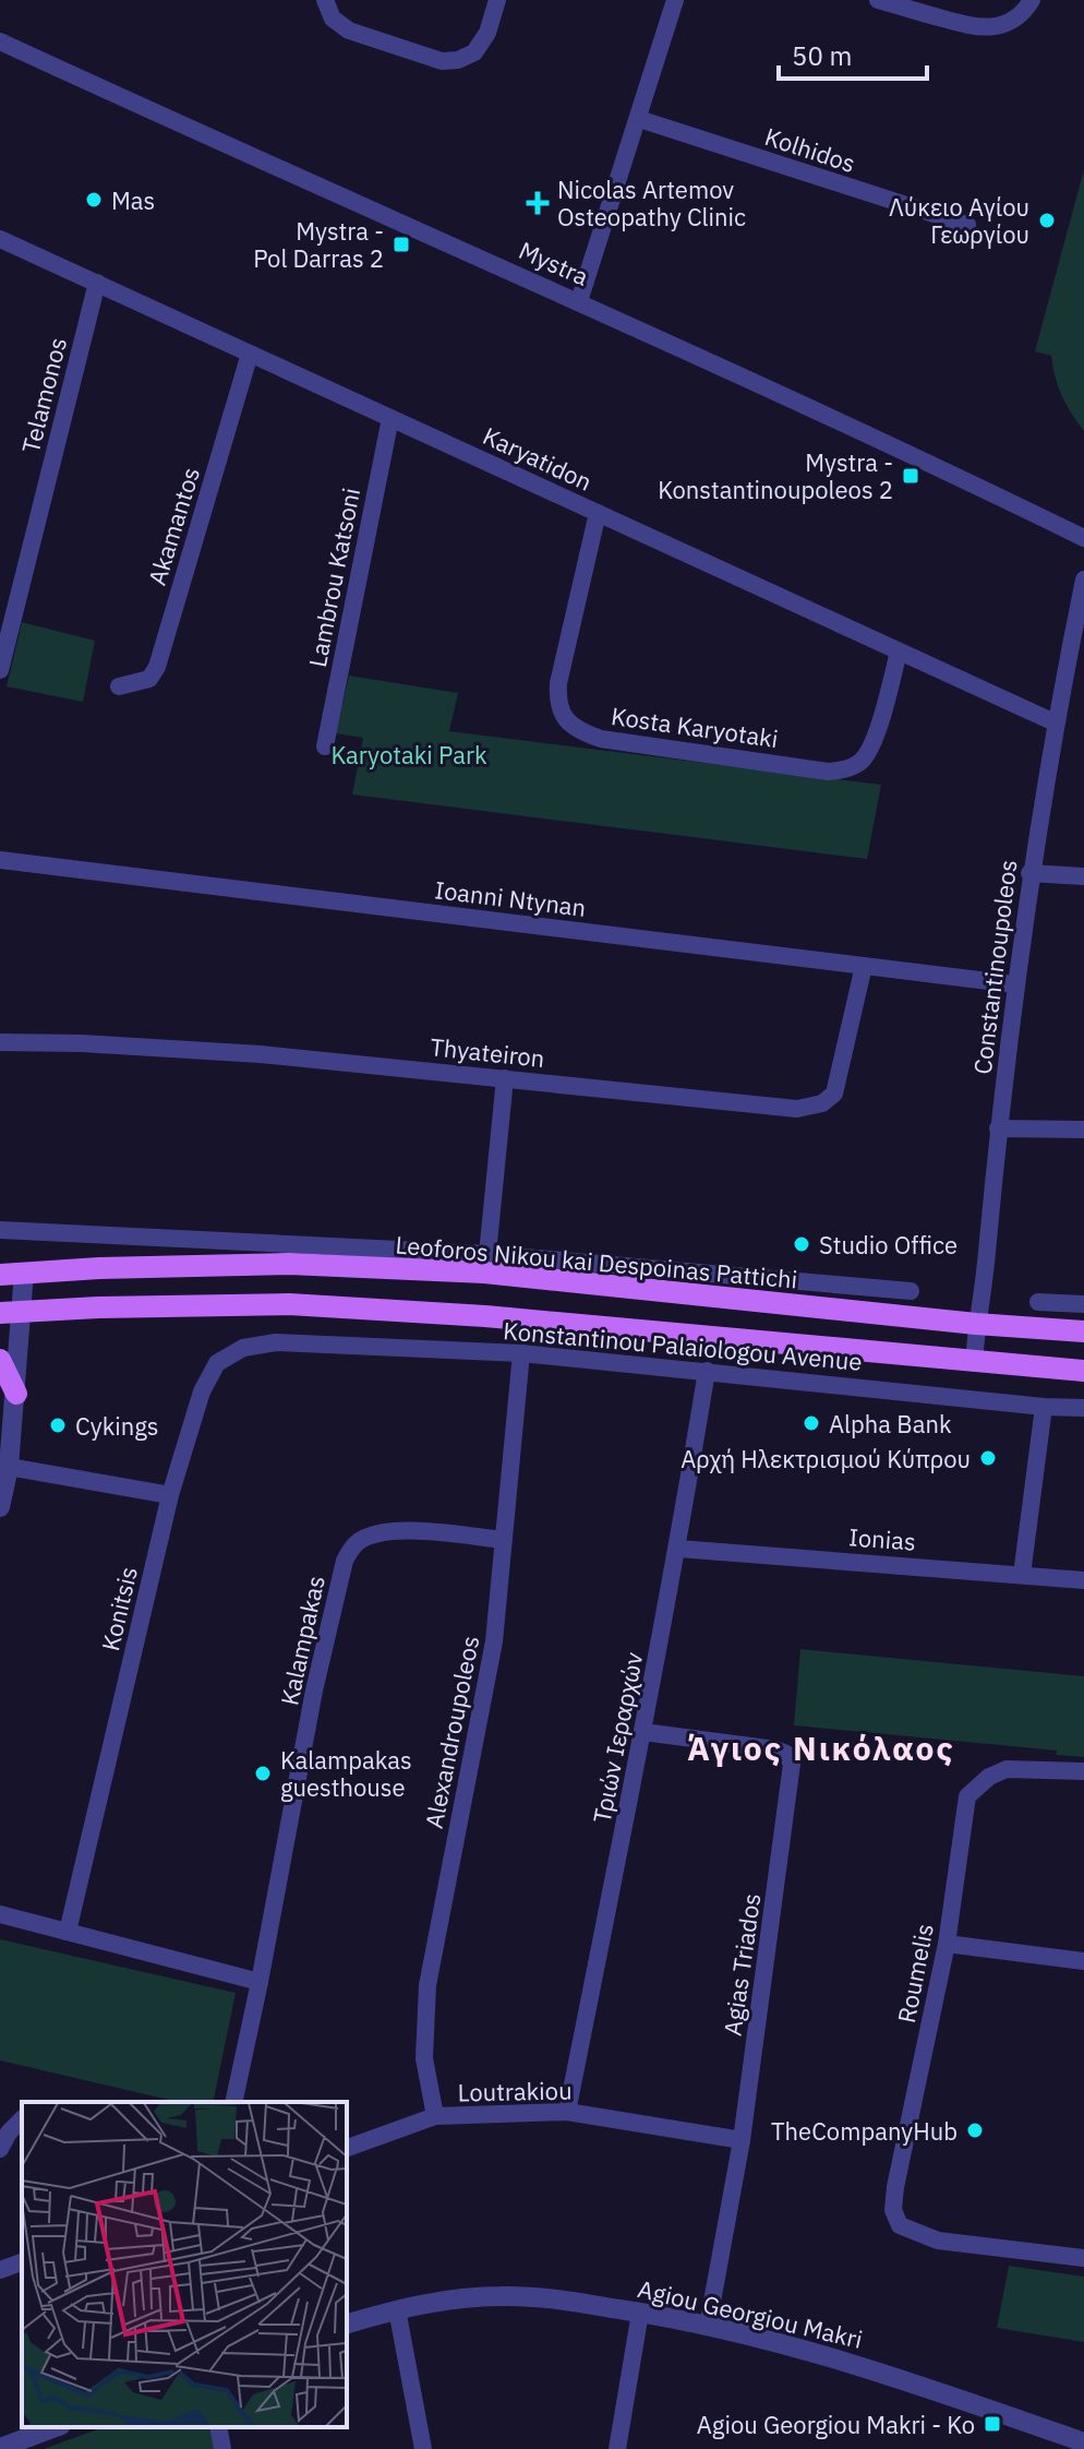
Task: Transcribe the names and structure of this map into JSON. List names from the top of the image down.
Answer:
{
  "streets": {
    "main road": ["Leoforos Nikou kai Despoinas Pattichi"],
    "street": [
      "Kolhidos",
      "Mystra",
      "Telamonos",
      "Karyatidon",
      "Akamantos",
      "Lambrou Katsoni",
      "Kosta Karyotaki",
      "Ioanni Ntynan",
      "Constantinoupoleos",
      "Thyateiron",
      "Konstantinou Palaiologou Avenue",
      "Ionias",
      "Konitsis",
      "Kalampakas",
      "Alexandroupoleos",
      "Τριών Ιεραρχών",
      "Agias Triados",
      "Roumelis",
      "Loutrakiou",
      "Agiou Georgiou Makri"
    ]
  },
  "crossings": [
    ["Telamonos", "Karyatidon"],
    ["Karyatidon", "Akamantos"],
    ["Karyatidon", "Lambrou Katsoni"],
    ["Karyatidon", "Kosta Karyotaki"],
    ["Karyatidon", "Constantinoupoleos"],
    ["Ioanni Ntynan", "Constantinoupoleos"],
    ["Ioanni Ntynan", "Thyateiron"],
    ["Constantinoupoleos", "Leoforos Nikou kai Despoinas Pattichi"],
    ["Konstantinou Palaiologou Avenue", "Konitsis"],
    ["Konstantinou Palaiologou Avenue", "Alexandroupoleos"],
    ["Konstantinou Palaiologou Avenue", "Τριών Ιεραρχών"],
    ["Ionias", "Τριών Ιεραρχών"],
    ["Kalampakas", "Alexandroupoleos"],
    ["Alexandroupoleos", "Loutrakiou"],
    ["Τριών Ιεραρχών", "Agias Triados"],
    ["Τριών Ιεραρχών", "Loutrakiou"],
    ["Agias Triados", "Loutrakiou"],
    ["Agias Triados", "Agiou Georgiou Makri"]
  ],
  "districts": ["Άγιος Νικόλαος"],
  "parks": ["Karyotaki Park"],
  "places": {
    "other": [
      "Mas",
      "Λύκειο Αγίου Γεωργίου",
      "Studio Office",
      "Alpha Bank",
      "Cykings",
      "Αρχή Ηλεκτρισμού Κύπρου",
      "Kalampakas guesthouse",
      "TheCompanyHub"
    ],
    "health": ["Nicolas Artemov Osteopathy Clinic"],
    "transit": ["Mystra - Pol Darras 2", "Mystra - Konstantinoupoleos 2", "Agiou Georgiou Makri - Ko"]
  },
  "scale_bar": "50 m"
}
